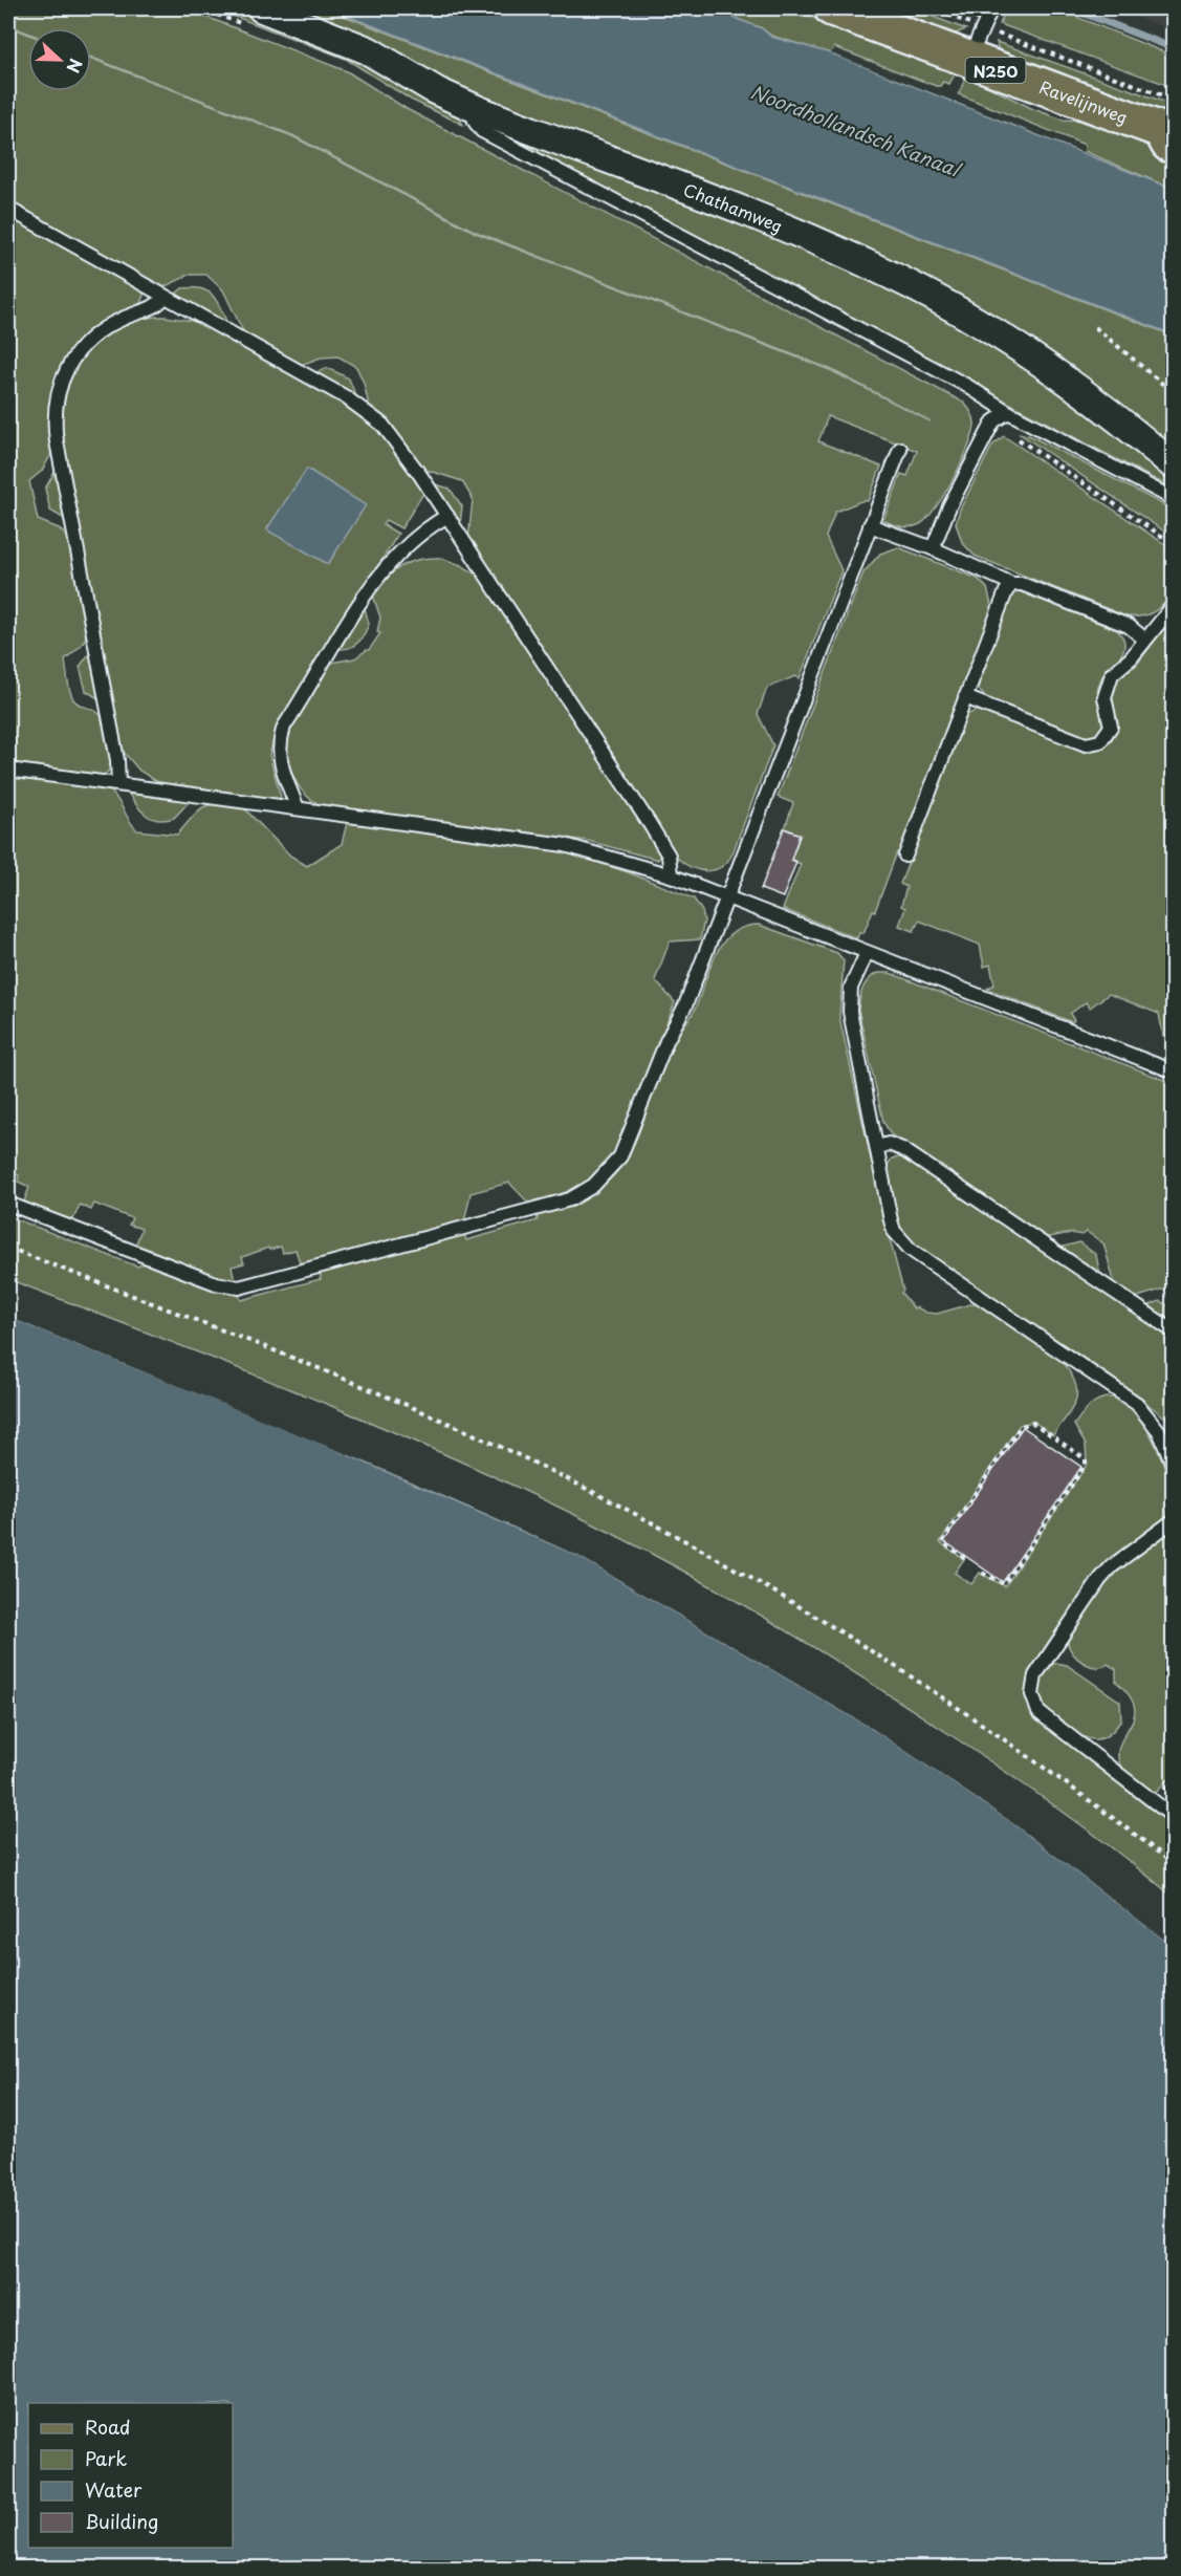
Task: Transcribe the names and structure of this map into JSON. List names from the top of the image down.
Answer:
{
  "streets": {
    "main road": ["N250", "Ravelijnweg"],
    "street": ["Chathamweg"]
  },
  "water": ["Noordhollandsch Kanaal"],
  "legend": [
    "Road",
    "Park",
    "Water",
    "Building"
  ],
  "north": "right"
}
